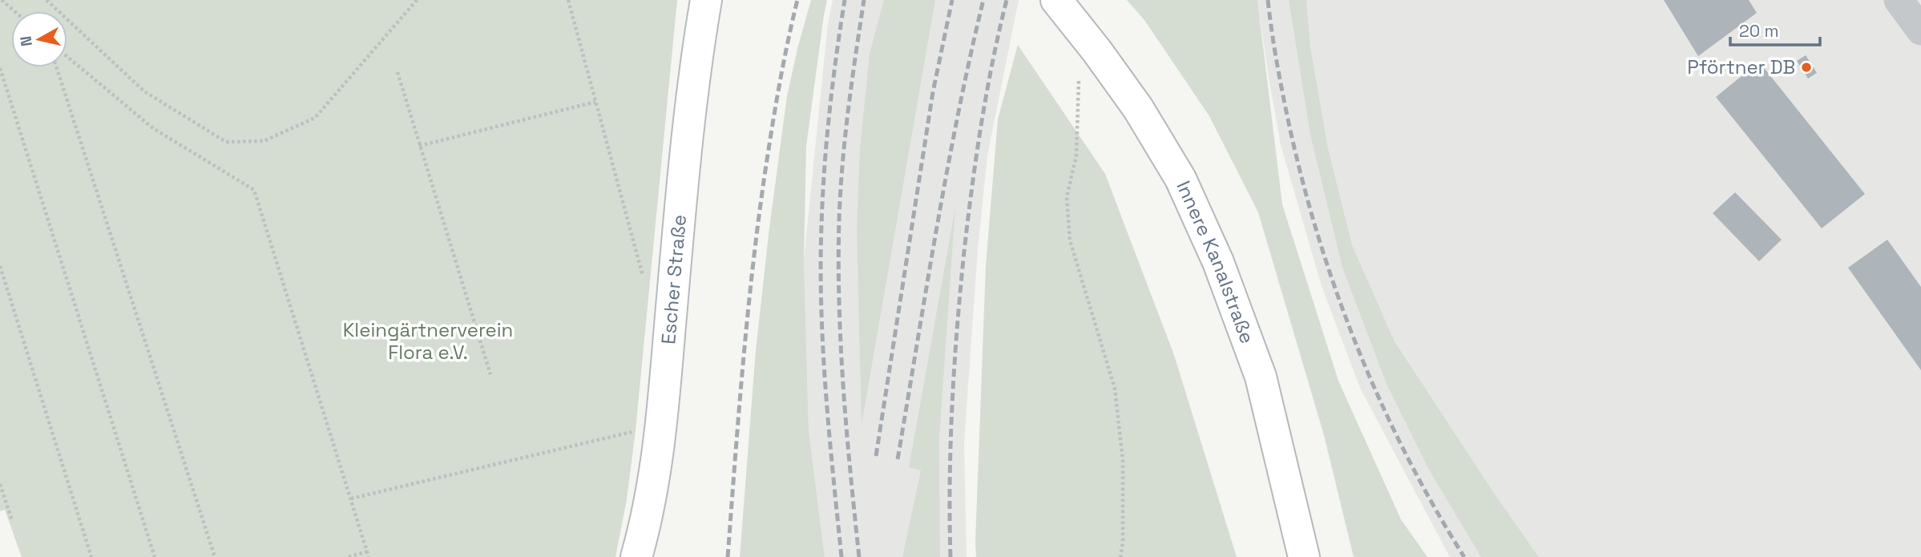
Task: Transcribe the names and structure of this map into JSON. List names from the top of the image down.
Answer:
{
  "streets": {
    "main road": ["Innere Kanalstraße", "Escher Straße"]
  },
  "parks": ["Kleingärtnerverein Flora e.V."],
  "places": ["Pförtner DB"],
  "scale_bar": "20 m",
  "north": "left"
}
